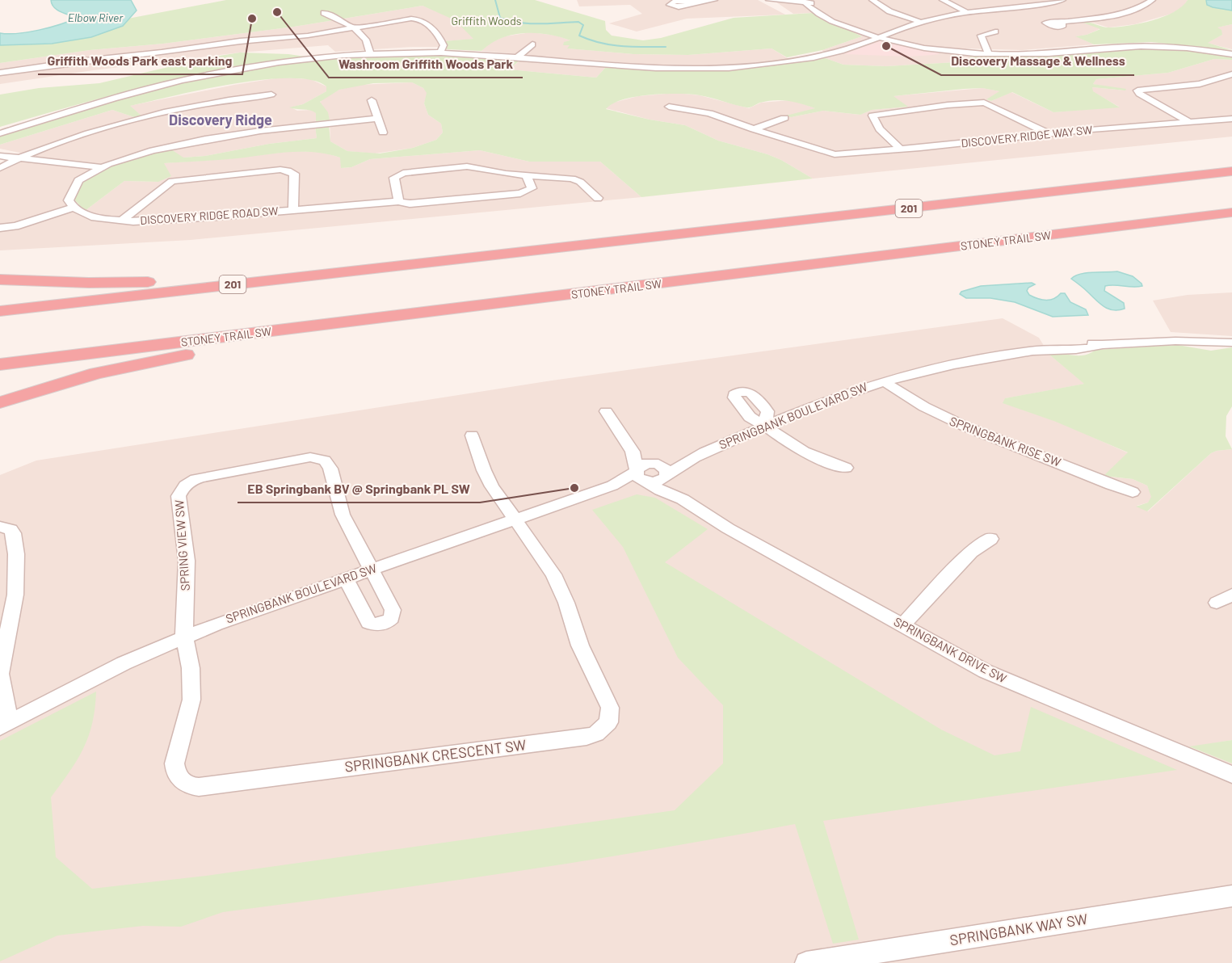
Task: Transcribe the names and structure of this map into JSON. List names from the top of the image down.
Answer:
{
  "streets": {
    "highway": ["201", "STONEY TRAIL SW"],
    "street": [
      "DISCOVERY RIDGE WAY SW",
      "DISCOVERY RIDGE ROAD SW",
      "SPRINGBANK BOULEVARD SW",
      "SPRINGBANK RISE SW",
      "SPRING VIEW SW",
      "SPRINGBANK DRIVE SW",
      "SPRINGBANK CRESCENT SW",
      "SPRINGBANK WAY SW"
    ]
  },
  "crossings": [
    ["SPRINGBANK BOULEVARD SW", "SPRINGBANK RISE SW"],
    ["SPRINGBANK BOULEVARD SW", "SPRING VIEW SW"],
    ["SPRINGBANK BOULEVARD SW", "SPRINGBANK DRIVE SW"],
    ["SPRINGBANK BOULEVARD SW", "SPRINGBANK CRESCENT SW"],
    ["SPRING VIEW SW", "SPRINGBANK CRESCENT SW"]
  ],
  "districts": ["Discovery Ridge"],
  "water": ["Elbow River"],
  "parks": ["Griffith Woods"],
  "places": [
    "Washroom Griffith Woods Park",
    "Griffith Woods Park east parking",
    "Discovery Massage & Wellness",
    "EB Springbank BV @ Springbank PL SW"
  ]
}
